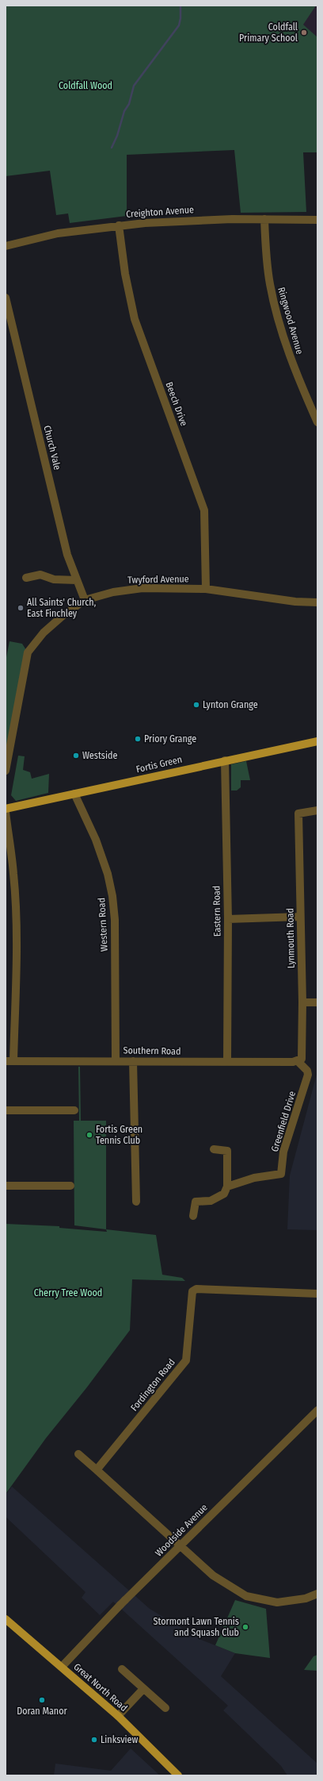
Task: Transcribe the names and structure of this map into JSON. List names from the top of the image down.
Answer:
{
  "streets": {
    "main road": ["Fortis Green", "Great North Road"],
    "street": [
      "Creighton Avenue",
      "Ringwood Avenue",
      "Beech Drive",
      "Church Vale",
      "Twyford Avenue",
      "Eastern Road",
      "Western Road",
      "Lynmouth Road",
      "Southern Road",
      "Greenfield Drive",
      "Fordington Road",
      "Woodside Avenue"
    ]
  },
  "crossings": [
    ["Creighton Avenue", "Ringwood Avenue"],
    ["Creighton Avenue", "Beech Drive"],
    ["Beech Drive", "Twyford Avenue"],
    ["Church Vale", "Twyford Avenue"],
    ["Fortis Green", "Eastern Road"],
    ["Fortis Green", "Western Road"],
    ["Eastern Road", "Southern Road"],
    ["Western Road", "Southern Road"],
    ["Lynmouth Road", "Southern Road"],
    ["Lynmouth Road", "Greenfield Drive"],
    ["Southern Road", "Greenfield Drive"],
    ["Woodside Avenue", "Great North Road"]
  ],
  "parks": ["Coldfall Wood", "Cherry Tree Wood"],
  "places": [
    "Coldfall Primary School",
    "All Saints' Church, East Finchley",
    "Lynton Grange",
    "Priory Grange",
    "Westside",
    "Fortis Green Tennis Club",
    "Stormont Lawn Tennis and Squash Club",
    "Doran Manor",
    "Linksview"
  ]
}
